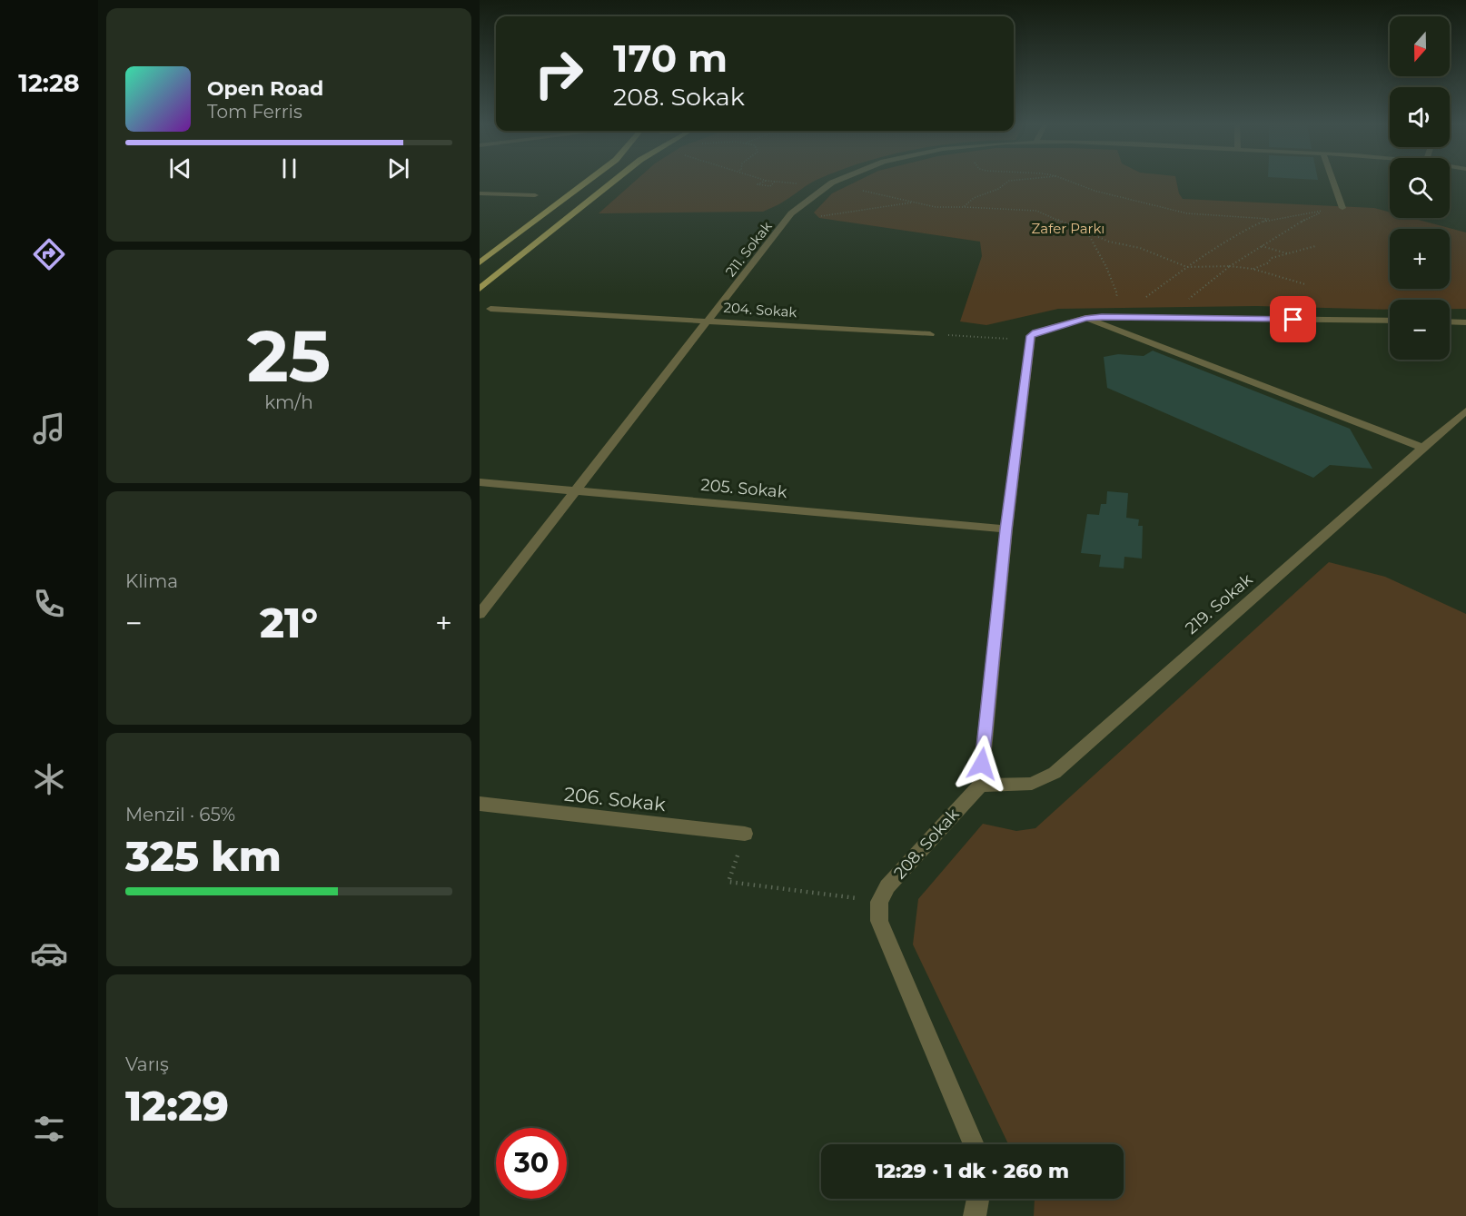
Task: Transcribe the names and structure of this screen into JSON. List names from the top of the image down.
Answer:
{
  "streets": {
    "street": [
      "211. Sokak",
      "204. Sokak",
      "205. Sokak",
      "219. Sokak",
      "206. Sokak",
      "208. Sokak"
    ]
  },
  "crossings": [
    ["211. Sokak", "204. Sokak"],
    ["211. Sokak", "205. Sokak"],
    ["219. Sokak", "208. Sokak"]
  ],
  "parks": ["Zafer Parkı"],
  "north": "bottom",
  "page": {
    "tabs": "12:28",
    "map_buttons": ["+", "−"],
    "turn": ["170 m", "208. Sokak"],
    "song": ["Open Road", "Tom Ferris"],
    "tile": [
      ["25", "km/h"],
      "Klima",
      ["Menzil · 65%", "325 km"],
      ["Varış", "12:29"]
    ],
    "heat": ["−", "21°", "+"],
    "limit": "30",
    "trip": "12:29 · 1 dk · 260 m"
  }
}
